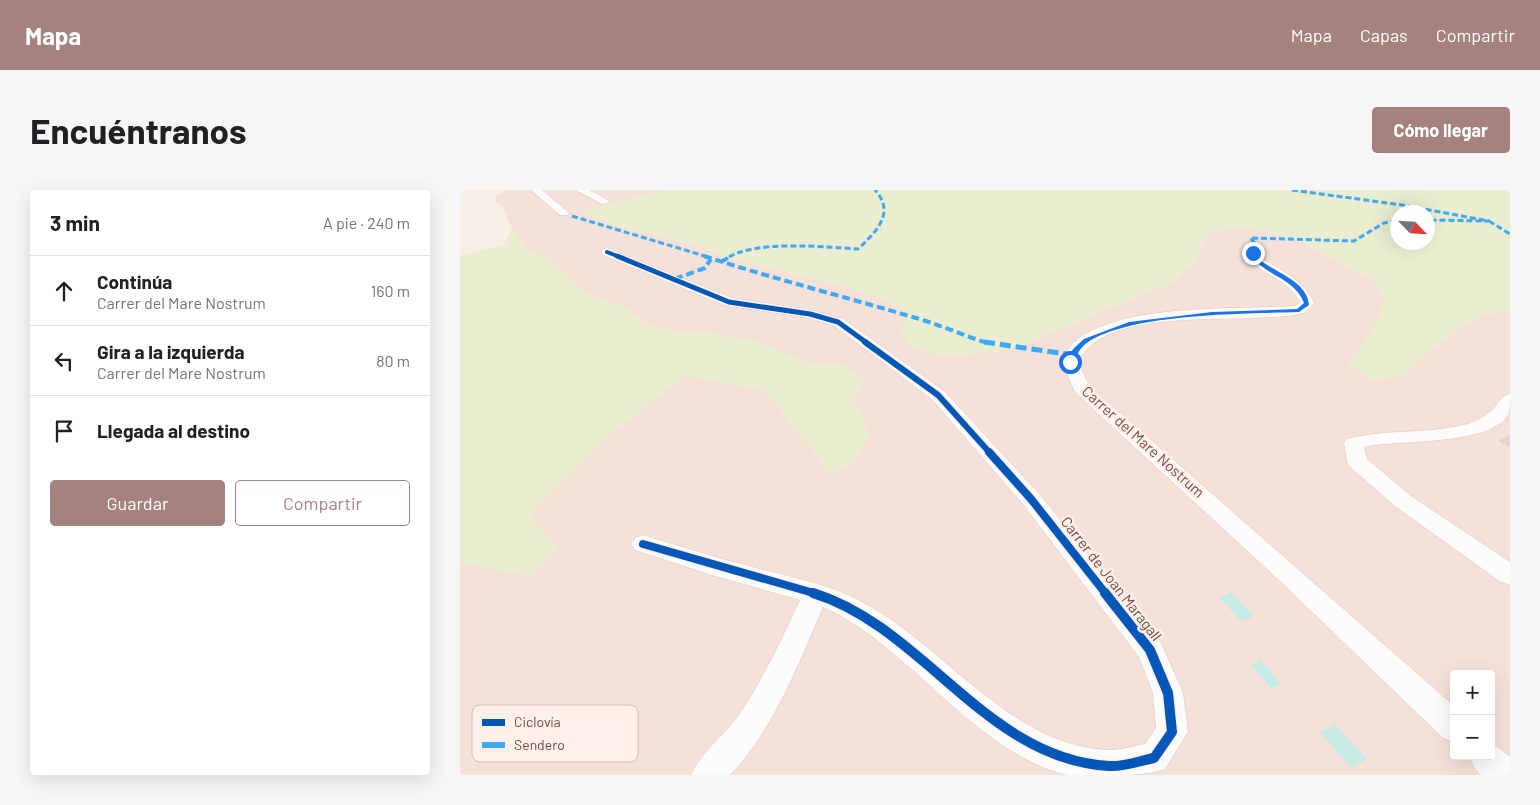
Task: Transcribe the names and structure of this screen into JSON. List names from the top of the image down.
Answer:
{
  "streets": {
    "street": ["Carrer del Mare Nostrum", "Carrer de Joan Maragall"]
  },
  "legend": ["Ciclovía", "Sendero"],
  "north": "bottom right",
  "page": {
    "header": "Mapa",
    "nav": ["Mapa", "Capas", "Compartir"],
    "buttons": [
      "Cómo llegar",
      ["Guardar", "Compartir"]
    ],
    "title": "Encuéntranos",
    "heading": ["3 min", "A pie · 240 m"],
    "list": [
      ["Continúa", "Carrer del Mare Nostrum", "160 m"],
      ["Gira a la izquierda", "Carrer del Mare Nostrum", "80 m"],
      "Llegada al destino"
    ],
    "map_buttons": ["+", "−"]
  }
}
